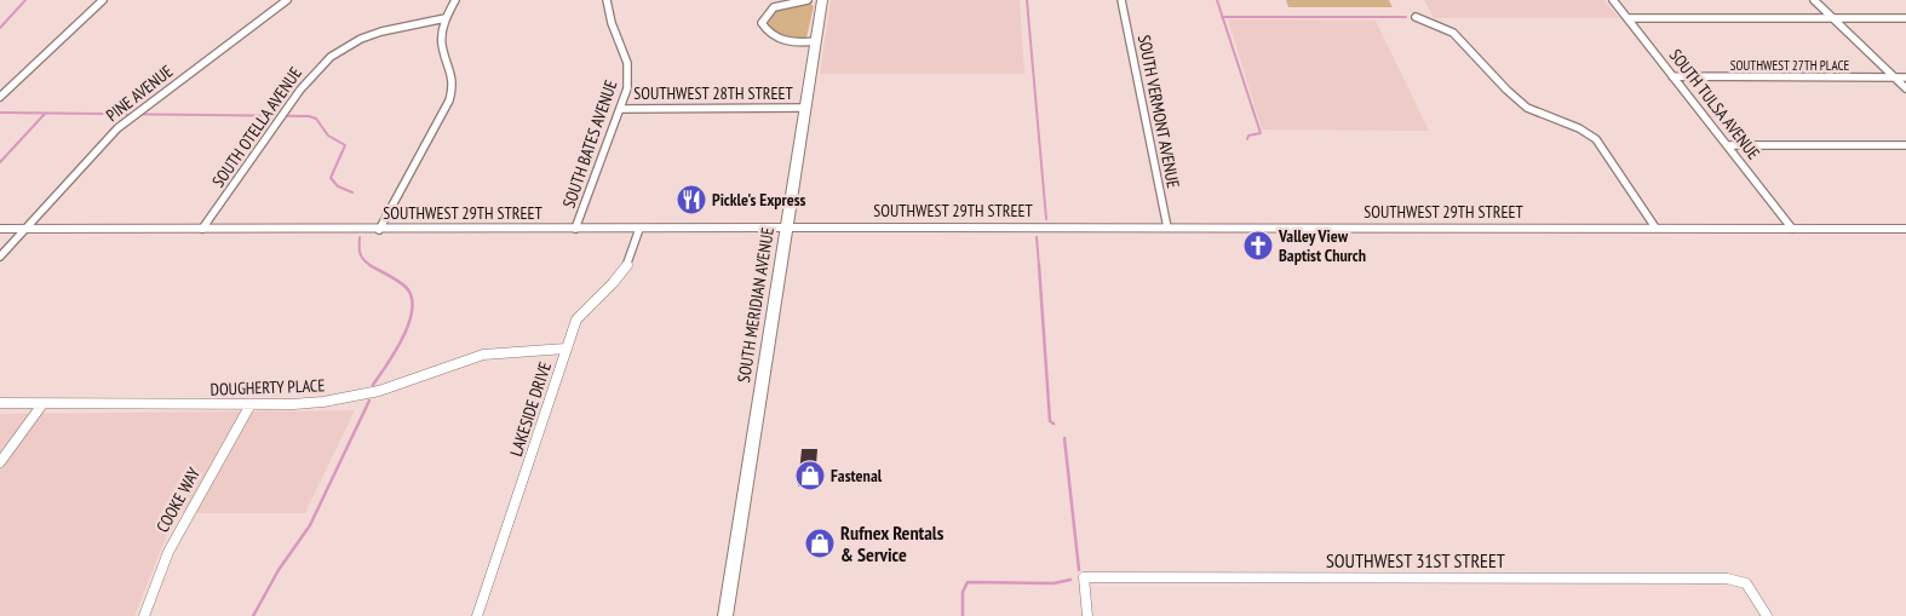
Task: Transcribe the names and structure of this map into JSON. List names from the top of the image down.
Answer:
{
  "streets": {
    "main road": ["SOUTHWEST 29TH STREET", "SOUTH MERIDIAN AVENUE"],
    "street": [
      "SOUTHWEST 27TH PLACE",
      "PINE AVENUE",
      "SOUTHWEST 28TH STREET",
      "SOUTH TULSA AVENUE",
      "SOUTH VERMONT AVENUE",
      "SOUTH OTELLA AVENUE",
      "SOUTH BATES AVENUE",
      "DOUGHERTY PLACE",
      "LAKESIDE DRIVE",
      "COOKE WAY",
      "SOUTHWEST 31ST STREET"
    ]
  },
  "crossings": [
    ["SOUTHWEST 27TH PLACE", "SOUTH TULSA AVENUE"],
    ["PINE AVENUE", "SOUTHWEST 29TH STREET"],
    ["SOUTHWEST 28TH STREET", "SOUTH BATES AVENUE"],
    ["SOUTHWEST 28TH STREET", "SOUTH MERIDIAN AVENUE"],
    ["SOUTH TULSA AVENUE", "SOUTHWEST 29TH STREET"],
    ["SOUTH VERMONT AVENUE", "SOUTHWEST 29TH STREET"],
    ["SOUTH OTELLA AVENUE", "SOUTHWEST 29TH STREET"],
    ["SOUTH BATES AVENUE", "SOUTHWEST 29TH STREET"],
    ["SOUTHWEST 29TH STREET", "SOUTH MERIDIAN AVENUE"],
    ["SOUTHWEST 29TH STREET", "LAKESIDE DRIVE"],
    ["DOUGHERTY PLACE", "LAKESIDE DRIVE"],
    ["DOUGHERTY PLACE", "COOKE WAY"]
  ],
  "places": {
    "restaurant": ["Pickle's Express"],
    "church": ["Valley View Baptist Church"],
    "shop": ["Fastenal", "Rufnex Rentals & Service"]
  }
}
